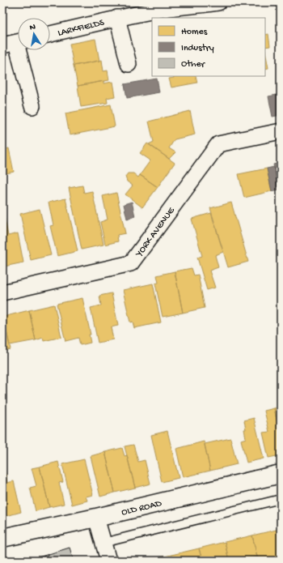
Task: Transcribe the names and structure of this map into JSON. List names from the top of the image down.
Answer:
{
  "streets": {
    "street": ["LARKFIELDS", "YORK AVENUE", "OLD ROAD"]
  },
  "legend": ["Homes", "Industry", "Other"],
  "north": "top"
}
